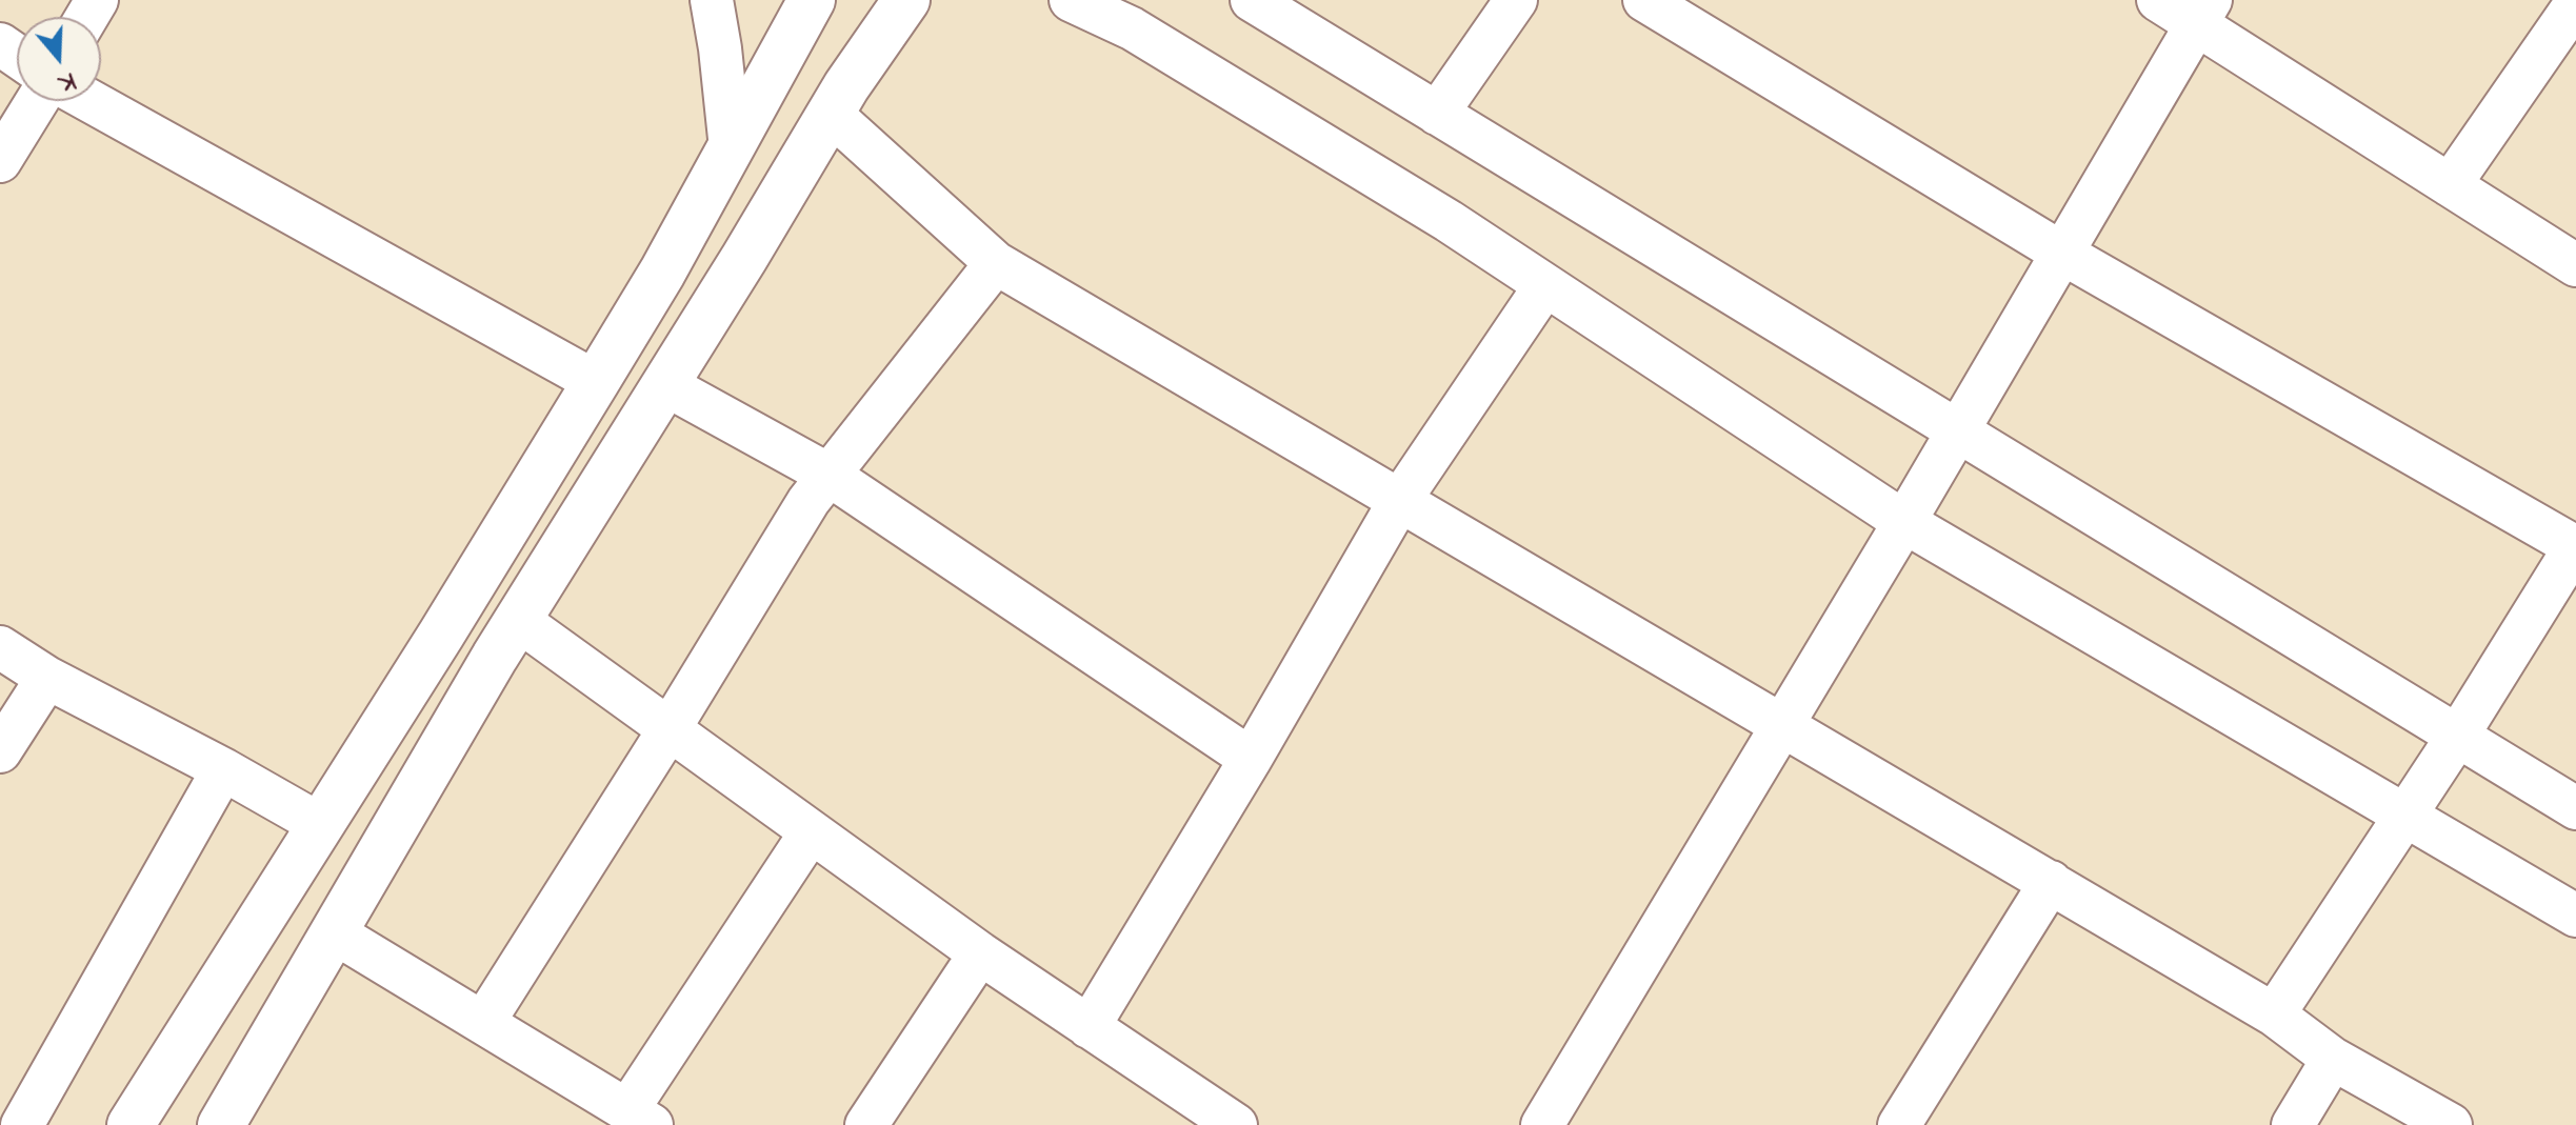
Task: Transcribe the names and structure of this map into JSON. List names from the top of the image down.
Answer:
{
  "north": "bottom"
}
